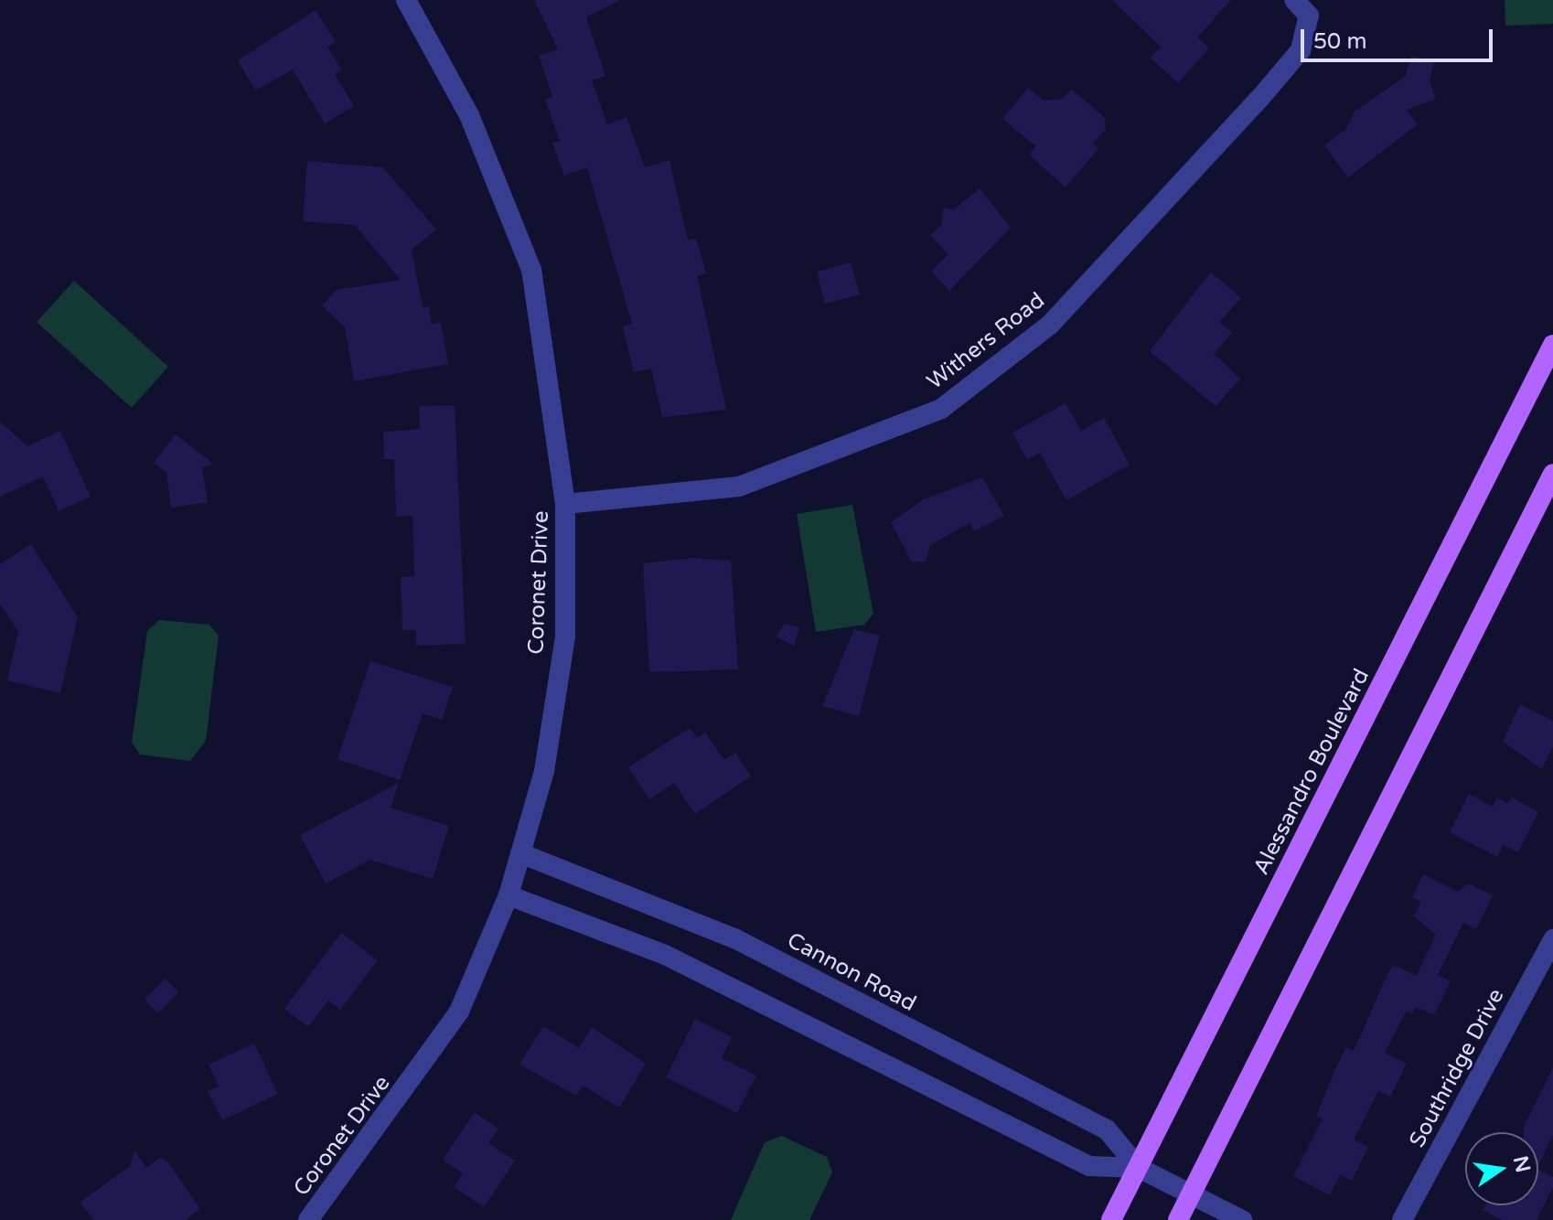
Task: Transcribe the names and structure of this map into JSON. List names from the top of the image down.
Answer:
{
  "streets": {
    "main road": ["Alessandro Boulevard"],
    "street": [
      "Withers Road",
      "Coronet Drive",
      "Cannon Road",
      "Southridge Drive"
    ]
  },
  "crossings": [
    ["Withers Road", "Coronet Drive"],
    ["Coronet Drive", "Cannon Road"],
    ["Alessandro Boulevard", "Cannon Road"]
  ],
  "scale_bar": "50 m",
  "north": "right"
}
